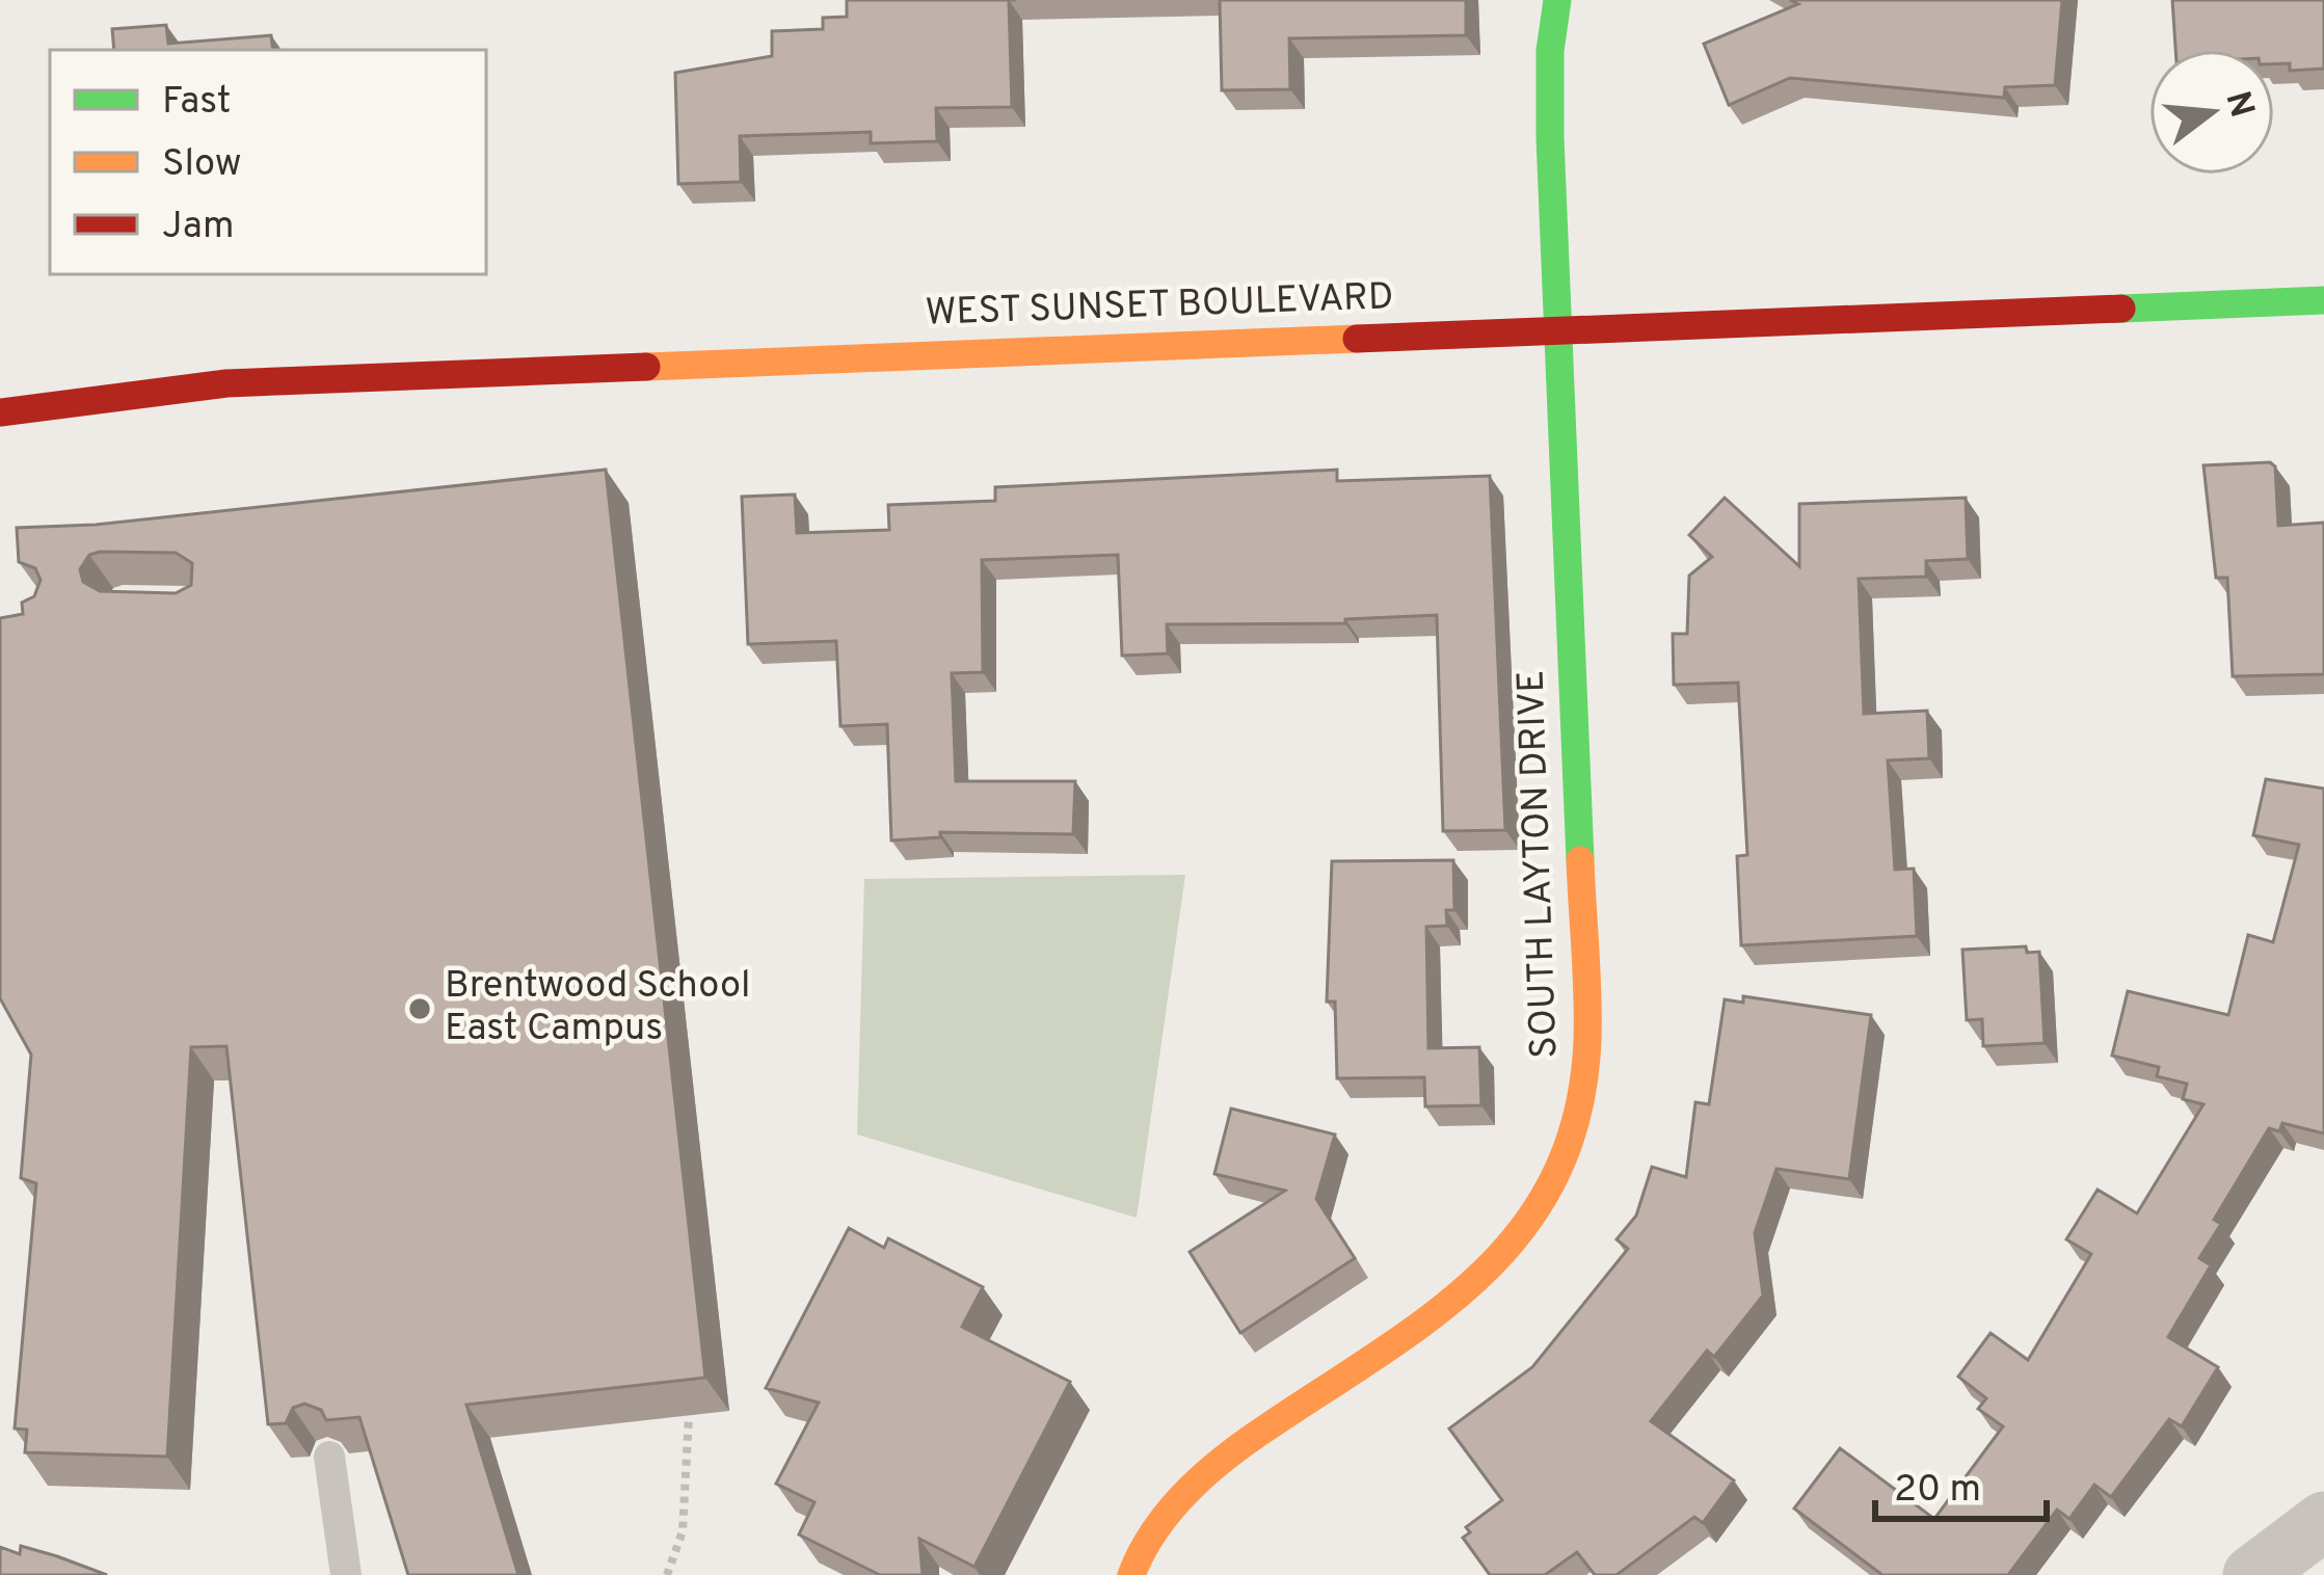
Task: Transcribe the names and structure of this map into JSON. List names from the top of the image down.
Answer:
{
  "streets": {
    "main road": ["WEST SUNSET BOULEVARD", "SOUTH LAYTON DRIVE"]
  },
  "crossings": [
    ["WEST SUNSET BOULEVARD", "SOUTH LAYTON DRIVE"]
  ],
  "places": ["Brentwood School East Campus"],
  "legend": ["Fast", "Slow", "Jam"],
  "scale_bar": "20 m",
  "north": "right"
}
